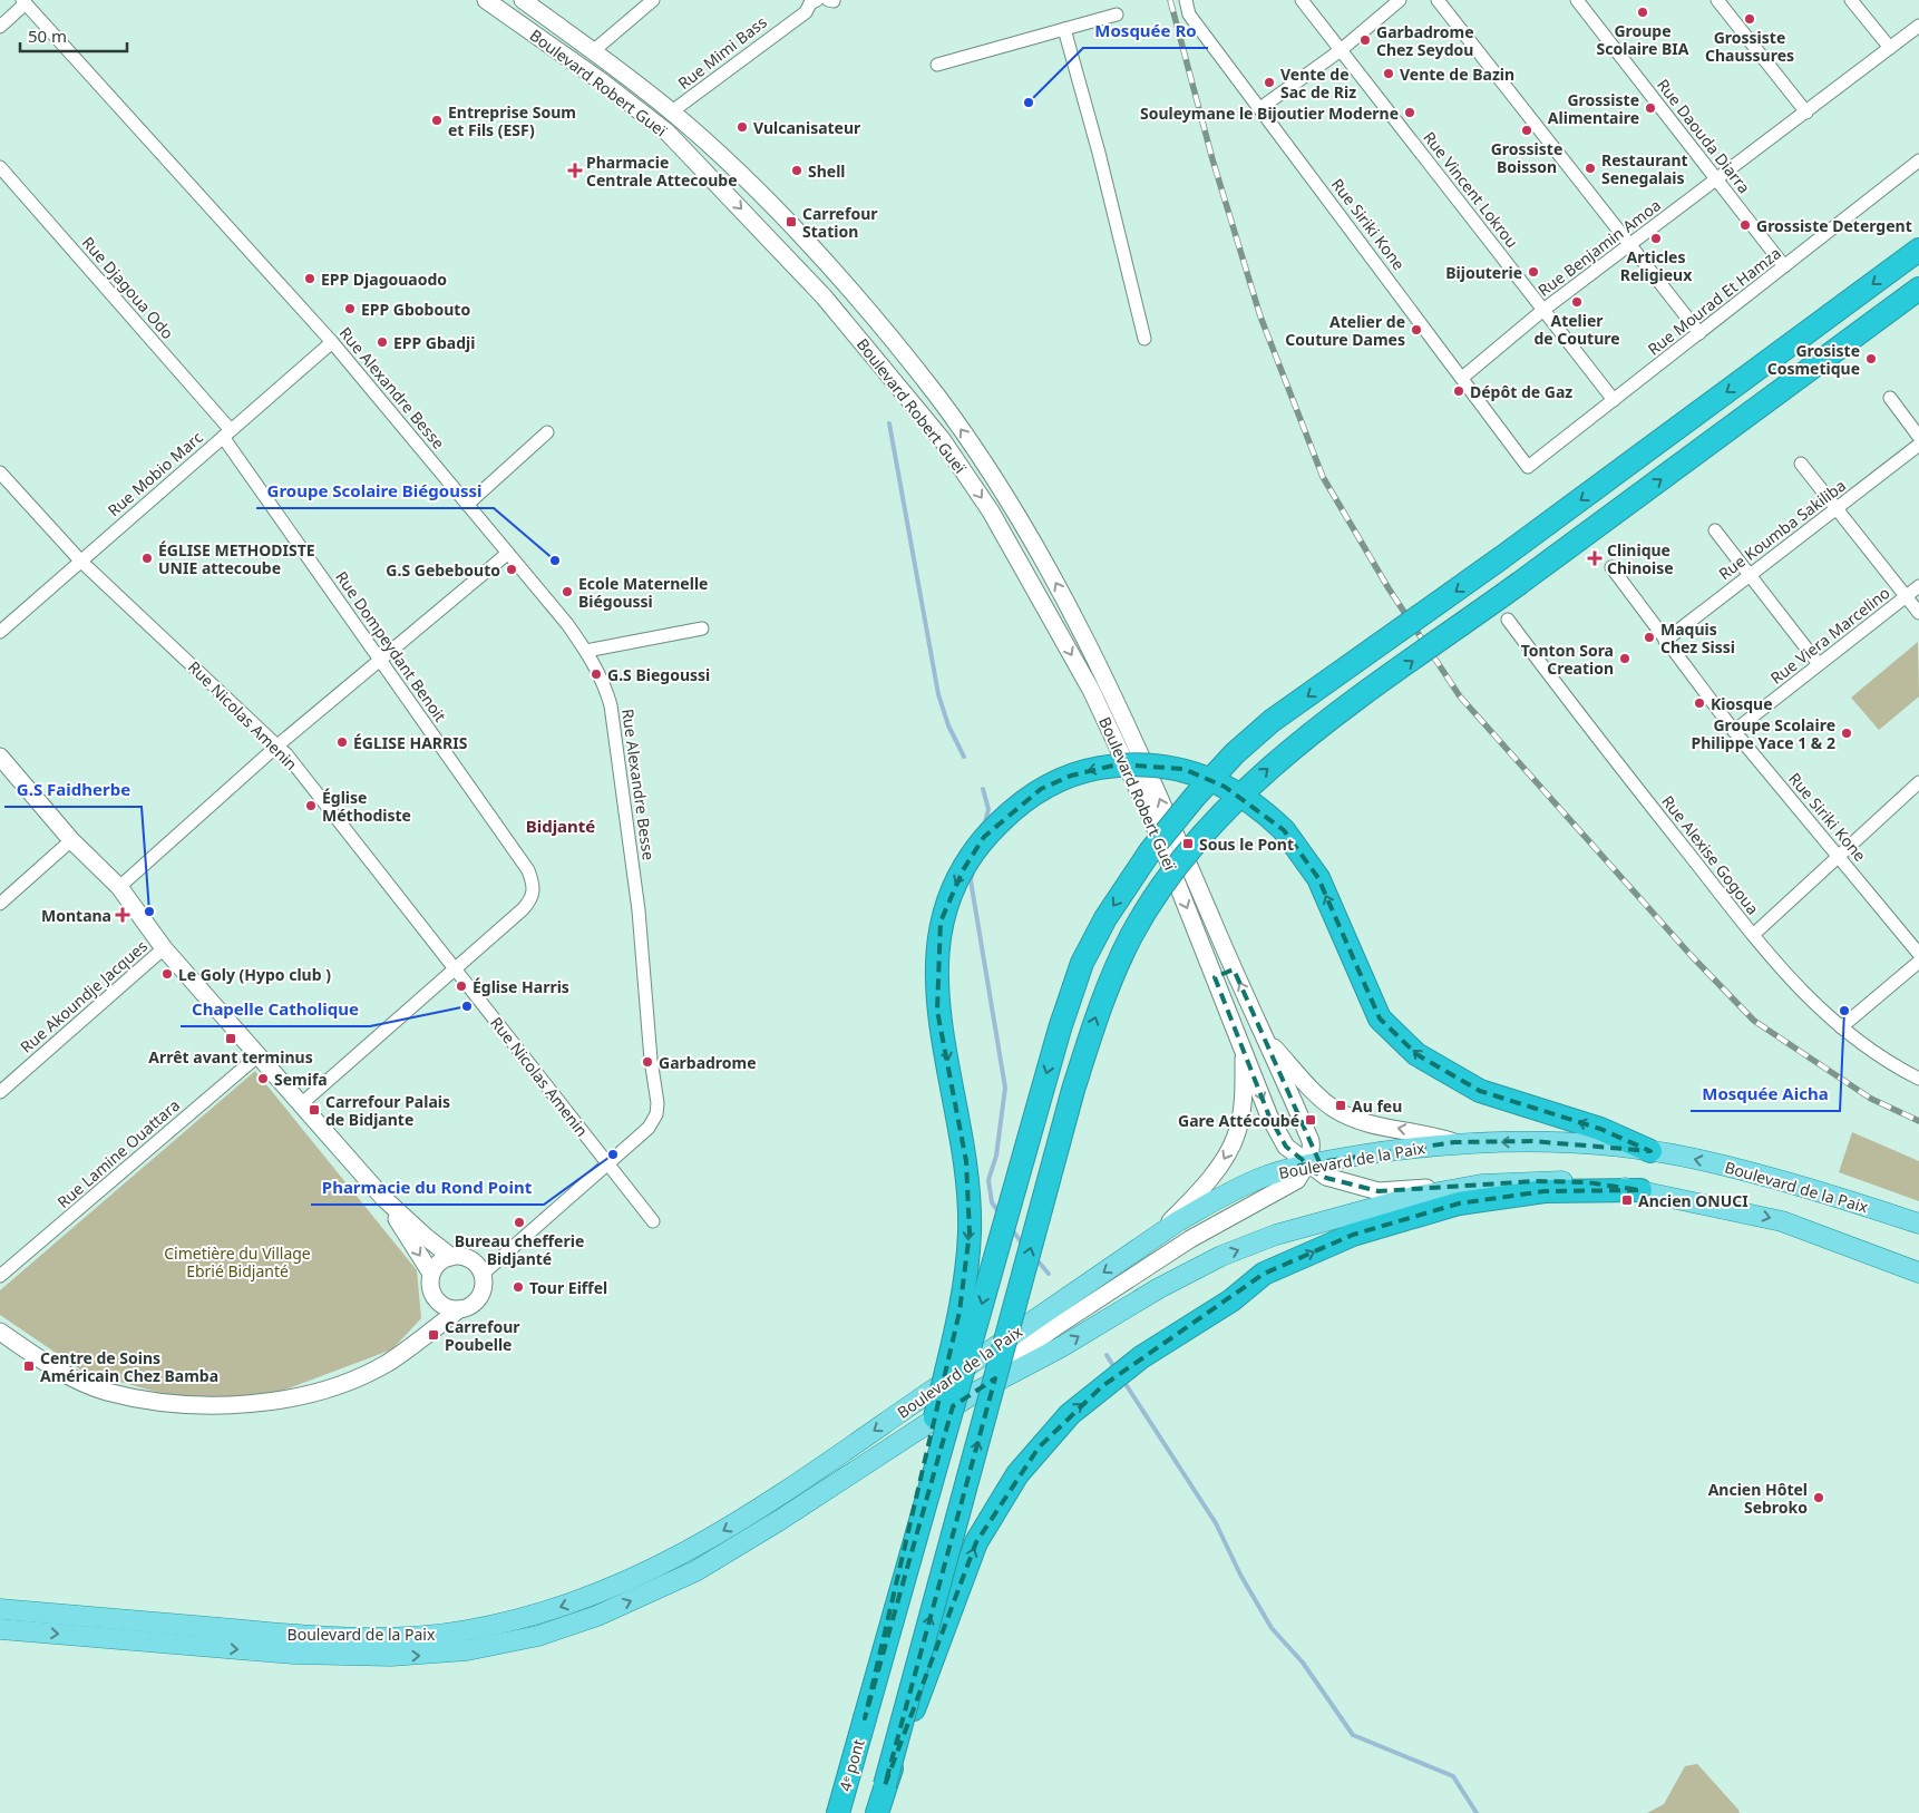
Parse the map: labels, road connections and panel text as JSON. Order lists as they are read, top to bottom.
{
  "streets": {
    "highway": ["4ᵉ pont"],
    "main road": ["Boulevard Robert Gueï", "Boulevard de la Paix"],
    "street": [
      "Rue Mimi Bass",
      "Rue Daouda Diarra",
      "Rue Vincent Lokrou",
      "Rue Siriki Kone",
      "Rue Benjamin Amoa",
      "Rue Djagoua Odo",
      "Rue Mourad Et Hamza",
      "Rue Alexandre Besse",
      "Rue Mobio Marc",
      "Rue Koumba Sakiliba",
      "Rue Viera Marcelino",
      "Rue Dompeydant Benoit",
      "Rue Nicolas Amenin",
      "Rue Alexise Gogoua",
      "Rue Akoundje Jacques",
      "Rue Lamine Ouattara"
    ]
  },
  "crossings": [
    ["Rue Mimi Bass", "Boulevard Robert Gueï"],
    ["Boulevard Robert Gueï", "Boulevard de la Paix"],
    ["Rue Daouda Diarra", "Rue Benjamin Amoa"],
    ["Rue Daouda Diarra", "Rue Mourad Et Hamza"],
    ["Rue Vincent Lokrou", "Rue Benjamin Amoa"],
    ["Rue Vincent Lokrou", "Rue Mourad Et Hamza"],
    ["Rue Siriki Kone", "Rue Benjamin Amoa"],
    ["Rue Siriki Kone", "Rue Mourad Et Hamza"],
    ["Rue Siriki Kone", "Rue Koumba Sakiliba"],
    ["Rue Siriki Kone", "Rue Viera Marcelino"],
    ["Rue Djagoua Odo", "Rue Mobio Marc"],
    ["Rue Djagoua Odo", "Rue Dompeydant Benoit"],
    ["Rue Alexandre Besse", "Rue Mobio Marc"],
    ["Rue Alexandre Besse", "Rue Nicolas Amenin"],
    ["Rue Mobio Marc", "Rue Dompeydant Benoit"],
    ["Rue Mobio Marc", "Rue Nicolas Amenin"],
    ["Rue Dompeydant Benoit", "Rue Nicolas Amenin"]
  ],
  "districts": ["Bidjanté"],
  "parks": ["Cimetière du Village Ebrié Bidjanté"],
  "places": {
    "other": [
      "Groupe Scolaire BIA",
      "Grossiste Chaussures",
      "Garbadrome Chez Seydou",
      "Vente de Bazin",
      "Vente de Sac de Riz",
      "Mosquée Ro",
      "Grossiste Alimentaire",
      "Souleymane le Bijoutier Moderne",
      "Entreprise Soum et Fils (ESF)",
      "Vulcanisateur",
      "Grossiste Boisson",
      "Restaurant Senegalais",
      "Shell",
      "Grossiste Detergent",
      "Articles Religieux",
      "Bijouterie",
      "EPP Djagouaodo",
      "Atelier de Couture",
      "EPP Gbobouto",
      "Atelier de Couture Dames",
      "EPP Gbadji",
      "Grosiste Cosmetique",
      "Dépôt de Gaz",
      "ÉGLISE METHODISTE UNIE attecoube",
      "Groupe Scolaire Biégoussi",
      "G.S Gebebouto",
      "Ecole Maternelle Biégoussi",
      "Maquis Chez Sissi",
      "Tonton Sora Creation",
      "G.S Biegoussi",
      "Kiosque",
      "Groupe Scolaire Philippe Yace 1 & 2",
      "ÉGLISE HARRIS",
      "Église Méthodiste",
      "G.S Faidherbe",
      "Le Goly (Hypo club )",
      "Église Harris",
      "Chapelle Catholique",
      "Mosquée Aicha",
      "Garbadrome",
      "Semifa",
      "Pharmacie du Rond Point",
      "Bureau chefferie Bidjanté",
      "Tour Eiffel",
      "Ancien Hôtel Sebroko"
    ],
    "health": ["Pharmacie Centrale Attecoube", "Clinique Chinoise", "Montana"],
    "transit": [
      "Carrefour Station",
      "Sous le Pont",
      "Arrêt avant terminus",
      "Au feu",
      "Carrefour Palais de Bidjante",
      "Gare Attécoubé",
      "Ancien ONUCI",
      "Carrefour Poubelle",
      "Centre de Soins Américain Chez Bamba"
    ]
  },
  "scale_bar": "50 m"
}
